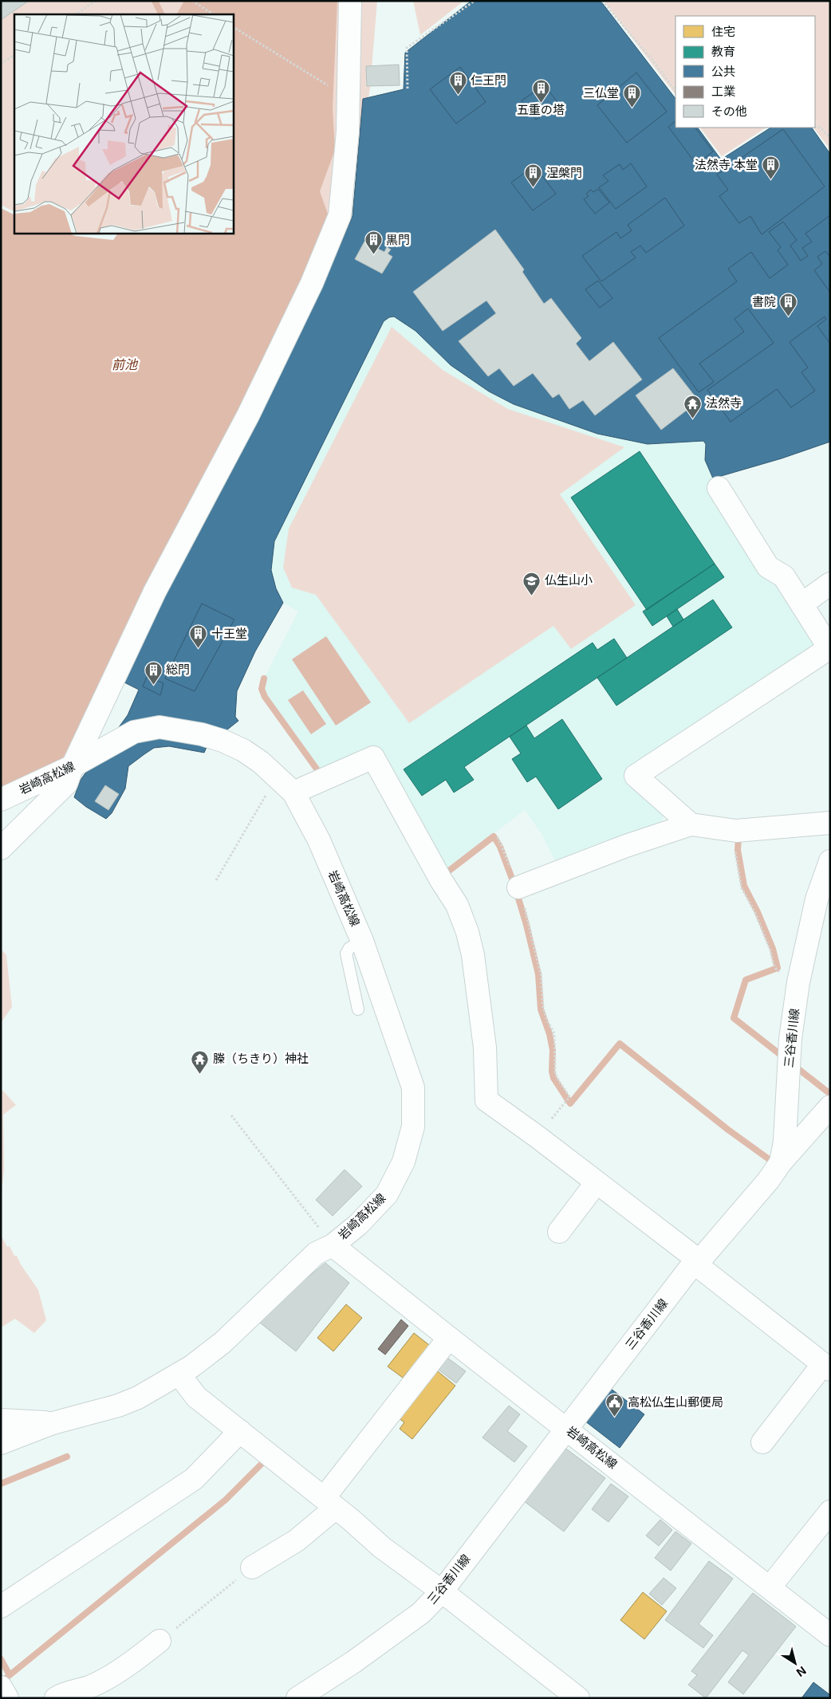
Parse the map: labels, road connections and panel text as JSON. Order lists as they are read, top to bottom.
{
  "streets": {
    "street": ["岩崎高松線", "三谷香川線"]
  },
  "crossings": [
    ["岩崎高松線", "三谷香川線"]
  ],
  "water": ["前池"],
  "places": {
    "building": [
      "仁王門",
      "五重の塔",
      "三仏堂",
      "法然寺 本堂",
      "涅槃門",
      "黒門",
      "書院",
      "十王堂",
      "総門"
    ],
    "temple": ["法然寺", "榺（ちきり）神社"],
    "school or university": ["仏生山小"],
    "public building": ["高松仏生山郵便局"]
  },
  "legend": [
    "住宅",
    "教育",
    "公共",
    "工業",
    "その他"
  ],
  "north": "bottom right"
}
